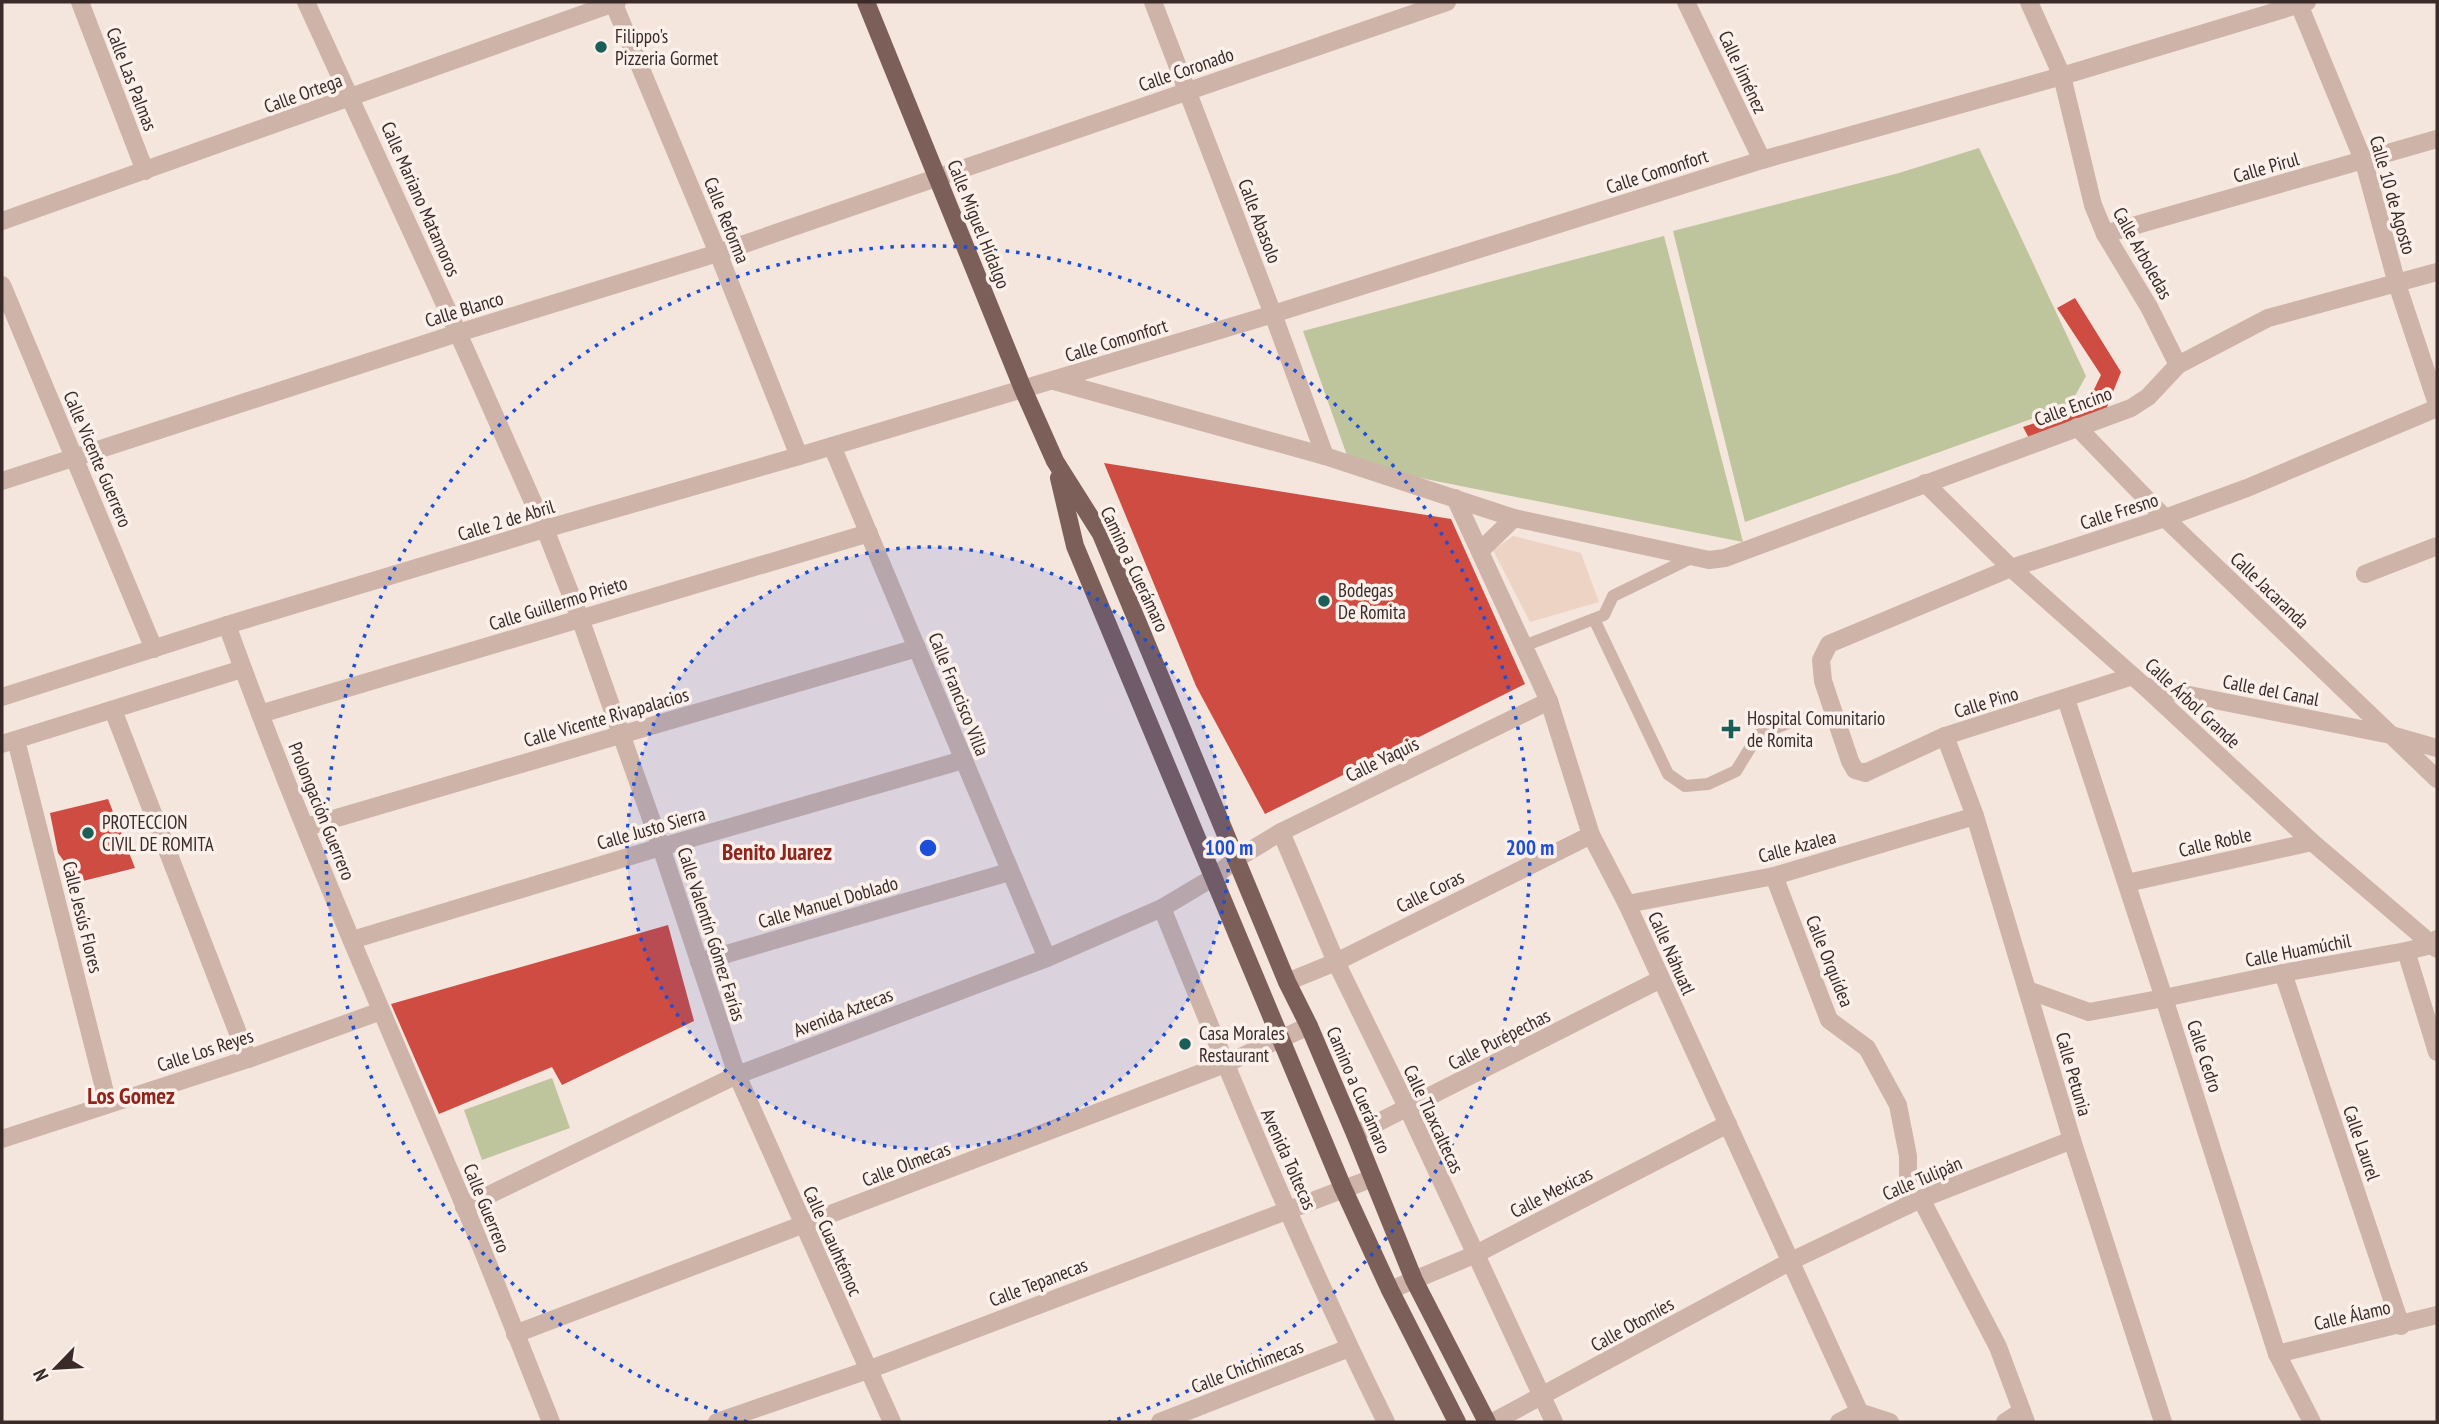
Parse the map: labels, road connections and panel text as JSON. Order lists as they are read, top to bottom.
{
  "streets": {
    "main road": ["Calle Miguel Hidalgo", "Camino a Cuerámaro"],
    "street": [
      "Calle Coronado",
      "Calle Jiménez",
      "Calle Las Palmas",
      "Calle Ortega",
      "Calle Pirul",
      "Calle Comonfort",
      "Calle 10 de Agosto",
      "Calle Mariano Matamoros",
      "Calle Reforma",
      "Calle Abasolo",
      "Calle Arboledas",
      "Calle Blanco",
      "Calle Encino",
      "Calle Vicente Guerrero",
      "Calle Fresno",
      "Calle 2 de Abril",
      "Calle Jacaranda",
      "Calle Guillermo Prieto",
      "Calle del Canal",
      "Calle Francisco Villa",
      "Calle Pino",
      "Calle Árbol Grande",
      "Calle Vicente Rivapalacios",
      "Calle Yaquis",
      "Prolongación Guerrero",
      "Calle Justo Sierra",
      "Calle Roble",
      "Calle Azalea",
      "Calle Coras",
      "Calle Manuel Doblado",
      "Calle Jesús Flores",
      "Calle Valentín Gómez Farías",
      "Calle Huamúchil",
      "Calle Náhuatl",
      "Calle Orquídea",
      "Avenida Aztecas",
      "Calle Purépechas",
      "Calle Los Reyes",
      "Calle Cedro",
      "Calle Petunia",
      "Calle Tlaxcaltecas",
      "Calle Laurel",
      "Avenida Toltecas",
      "Calle Olmecas",
      "Calle Tulipán",
      "Calle Mexicas",
      "Calle Guerrero",
      "Calle Cuauhtémoc",
      "Calle Tepanecas",
      "Calle Álamo",
      "Calle Otomíes",
      "Calle Chichimecas"
    ]
  },
  "crossings": [
    ["Calle Coronado", "Calle Abasolo"],
    ["Calle Coronado", "Calle Miguel Hidalgo"],
    ["Calle Coronado", "Calle Blanco"],
    ["Calle Jiménez", "Calle Comonfort"],
    ["Calle Las Palmas", "Calle Ortega"],
    ["Calle Ortega", "Calle Mariano Matamoros"],
    ["Calle Ortega", "Calle Reforma"],
    ["Calle Pirul", "Calle 10 de Agosto"],
    ["Calle Pirul", "Calle Arboledas"],
    ["Calle Comonfort", "Calle 10 de Agosto"],
    ["Calle Comonfort", "Calle Abasolo"],
    ["Calle Comonfort", "Calle Miguel Hidalgo"],
    ["Calle Comonfort", "Calle Arboledas"],
    ["Calle Comonfort", "Calle 2 de Abril"],
    ["Calle 10 de Agosto", "Calle Encino"],
    ["Calle 10 de Agosto", "Calle Fresno"],
    ["Calle Mariano Matamoros", "Calle Blanco"],
    ["Calle Mariano Matamoros", "Calle 2 de Abril"],
    ["Calle Mariano Matamoros", "Calle Valentín Gómez Farías"],
    ["Calle Reforma", "Calle Blanco"],
    ["Calle Reforma", "Calle 2 de Abril"],
    ["Calle Miguel Hidalgo", "Calle Blanco"],
    ["Calle Miguel Hidalgo", "Calle 2 de Abril"],
    ["Calle Miguel Hidalgo", "Camino a Cuerámaro"],
    ["Calle Arboledas", "Calle Encino"],
    ["Calle Blanco", "Calle Vicente Guerrero"],
    ["Calle Encino", "Calle Jacaranda"],
    ["Calle Encino", "Calle Árbol Grande"],
    ["Calle Encino", "Calle Náhuatl"],
    ["Calle Vicente Guerrero", "Calle 2 de Abril"],
    ["Calle Fresno", "Calle Jacaranda"],
    ["Calle Fresno", "Calle Pino"],
    ["Calle Fresno", "Calle Árbol Grande"],
    ["Calle 2 de Abril", "Calle Francisco Villa"],
    ["Calle 2 de Abril", "Prolongación Guerrero"],
    ["Calle 2 de Abril", "Calle Valentín Gómez Farías"],
    ["Camino a Cuerámaro", "Calle Yaquis"],
    ["Camino a Cuerámaro", "Calle Coras"],
    ["Camino a Cuerámaro", "Avenida Aztecas"],
    ["Camino a Cuerámaro", "Calle Purépechas"],
    ["Camino a Cuerámaro", "Calle Olmecas"],
    ["Camino a Cuerámaro", "Calle Mexicas"],
    ["Camino a Cuerámaro", "Calle Tepanecas"],
    ["Calle Jacaranda", "Calle del Canal"],
    ["Calle Guillermo Prieto", "Calle Francisco Villa"],
    ["Calle Guillermo Prieto", "Prolongación Guerrero"],
    ["Calle Guillermo Prieto", "Calle Valentín Gómez Farías"],
    ["Calle del Canal", "Calle Pino"],
    ["Calle del Canal", "Calle Árbol Grande"],
    ["Calle Francisco Villa", "Calle Vicente Rivapalacios"],
    ["Calle Francisco Villa", "Calle Justo Sierra"],
    ["Calle Francisco Villa", "Calle Manuel Doblado"],
    ["Calle Francisco Villa", "Avenida Aztecas"],
    ["Calle Pino", "Calle Árbol Grande"],
    ["Calle Pino", "Calle Cedro"],
    ["Calle Pino", "Calle Petunia"],
    ["Calle Árbol Grande", "Calle Roble"],
    ["Calle Árbol Grande", "Calle Huamúchil"],
    ["Calle Vicente Rivapalacios", "Prolongación Guerrero"],
    ["Calle Vicente Rivapalacios", "Calle Valentín Gómez Farías"],
    ["Calle Yaquis", "Calle Náhuatl"],
    ["Calle Yaquis", "Avenida Aztecas"],
    ["Calle Yaquis", "Calle Tlaxcaltecas"],
    ["Prolongación Guerrero", "Calle Justo Sierra"],
    ["Prolongación Guerrero", "Calle Los Reyes"],
    ["Prolongación Guerrero", "Calle Guerrero"],
    ["Calle Justo Sierra", "Calle Valentín Gómez Farías"],
    ["Calle Roble", "Calle Cedro"],
    ["Calle Azalea", "Calle Náhuatl"],
    ["Calle Azalea", "Calle Orquídea"],
    ["Calle Azalea", "Calle Petunia"],
    ["Calle Coras", "Calle Náhuatl"],
    ["Calle Coras", "Calle Tlaxcaltecas"],
    ["Calle Manuel Doblado", "Calle Valentín Gómez Farías"],
    ["Calle Jesús Flores", "Calle Los Reyes"],
    ["Calle Valentín Gómez Farías", "Avenida Aztecas"],
    ["Calle Valentín Gómez Farías", "Calle Cuauhtémoc"],
    ["Calle Huamúchil", "Calle Cedro"],
    ["Calle Huamúchil", "Calle Petunia"],
    ["Calle Huamúchil", "Calle Laurel"],
    ["Calle Náhuatl", "Calle Purépechas"],
    ["Calle Náhuatl", "Calle Tulipán"],
    ["Calle Náhuatl", "Calle Mexicas"],
    ["Calle Náhuatl", "Calle Otomíes"],
    ["Calle Orquídea", "Calle Tulipán"],
    ["Avenida Aztecas", "Avenida Toltecas"],
    ["Avenida Aztecas", "Calle Guerrero"],
    ["Avenida Aztecas", "Calle Cuauhtémoc"],
    ["Calle Purépechas", "Calle Tlaxcaltecas"],
    ["Calle Los Reyes", "Calle Guerrero"],
    ["Calle Cedro", "Calle Álamo"],
    ["Calle Petunia", "Calle Tulipán"],
    ["Calle Tlaxcaltecas", "Calle Mexicas"],
    ["Calle Tlaxcaltecas", "Calle Otomíes"],
    ["Calle Laurel", "Calle Álamo"],
    ["Avenida Toltecas", "Calle Olmecas"],
    ["Avenida Toltecas", "Calle Tepanecas"],
    ["Avenida Toltecas", "Calle Chichimecas"],
    ["Calle Olmecas", "Calle Guerrero"],
    ["Calle Olmecas", "Calle Cuauhtémoc"],
    ["Calle Tulipán", "Calle Otomíes"],
    ["Calle Cuauhtémoc", "Calle Tepanecas"]
  ],
  "districts": ["Benito Juarez", "Los Gomez"],
  "places": {
    "other": [
      "Filippo's Pizzeria Gormet",
      "Bodegas De Romita",
      "PROTECCION CIVIL DE ROMITA",
      "Casa Morales Restaurant"
    ],
    "health": ["Hospital Comunitario de Romita"]
  },
  "north": "bottom left",
  "rings": ["100 m", "200 m"]
}
